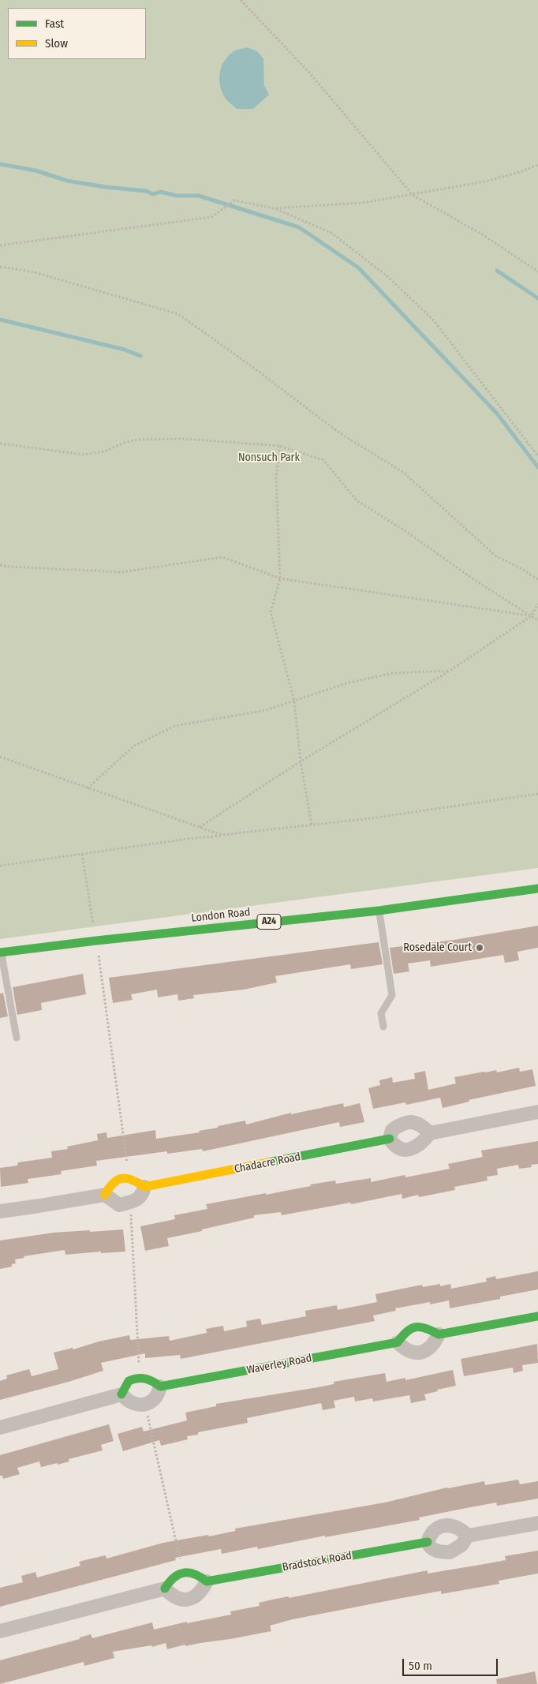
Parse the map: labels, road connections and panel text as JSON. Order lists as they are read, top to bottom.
{
  "streets": {
    "main road": [
      "London Road",
      "A24",
      "Chadacre Road",
      "Waverley Road",
      "Bradstock Road"
    ]
  },
  "parks": ["Nonsuch Park"],
  "places": ["Rosedale Court"],
  "legend": ["Fast", "Slow"],
  "scale_bar": "50 m"
}
